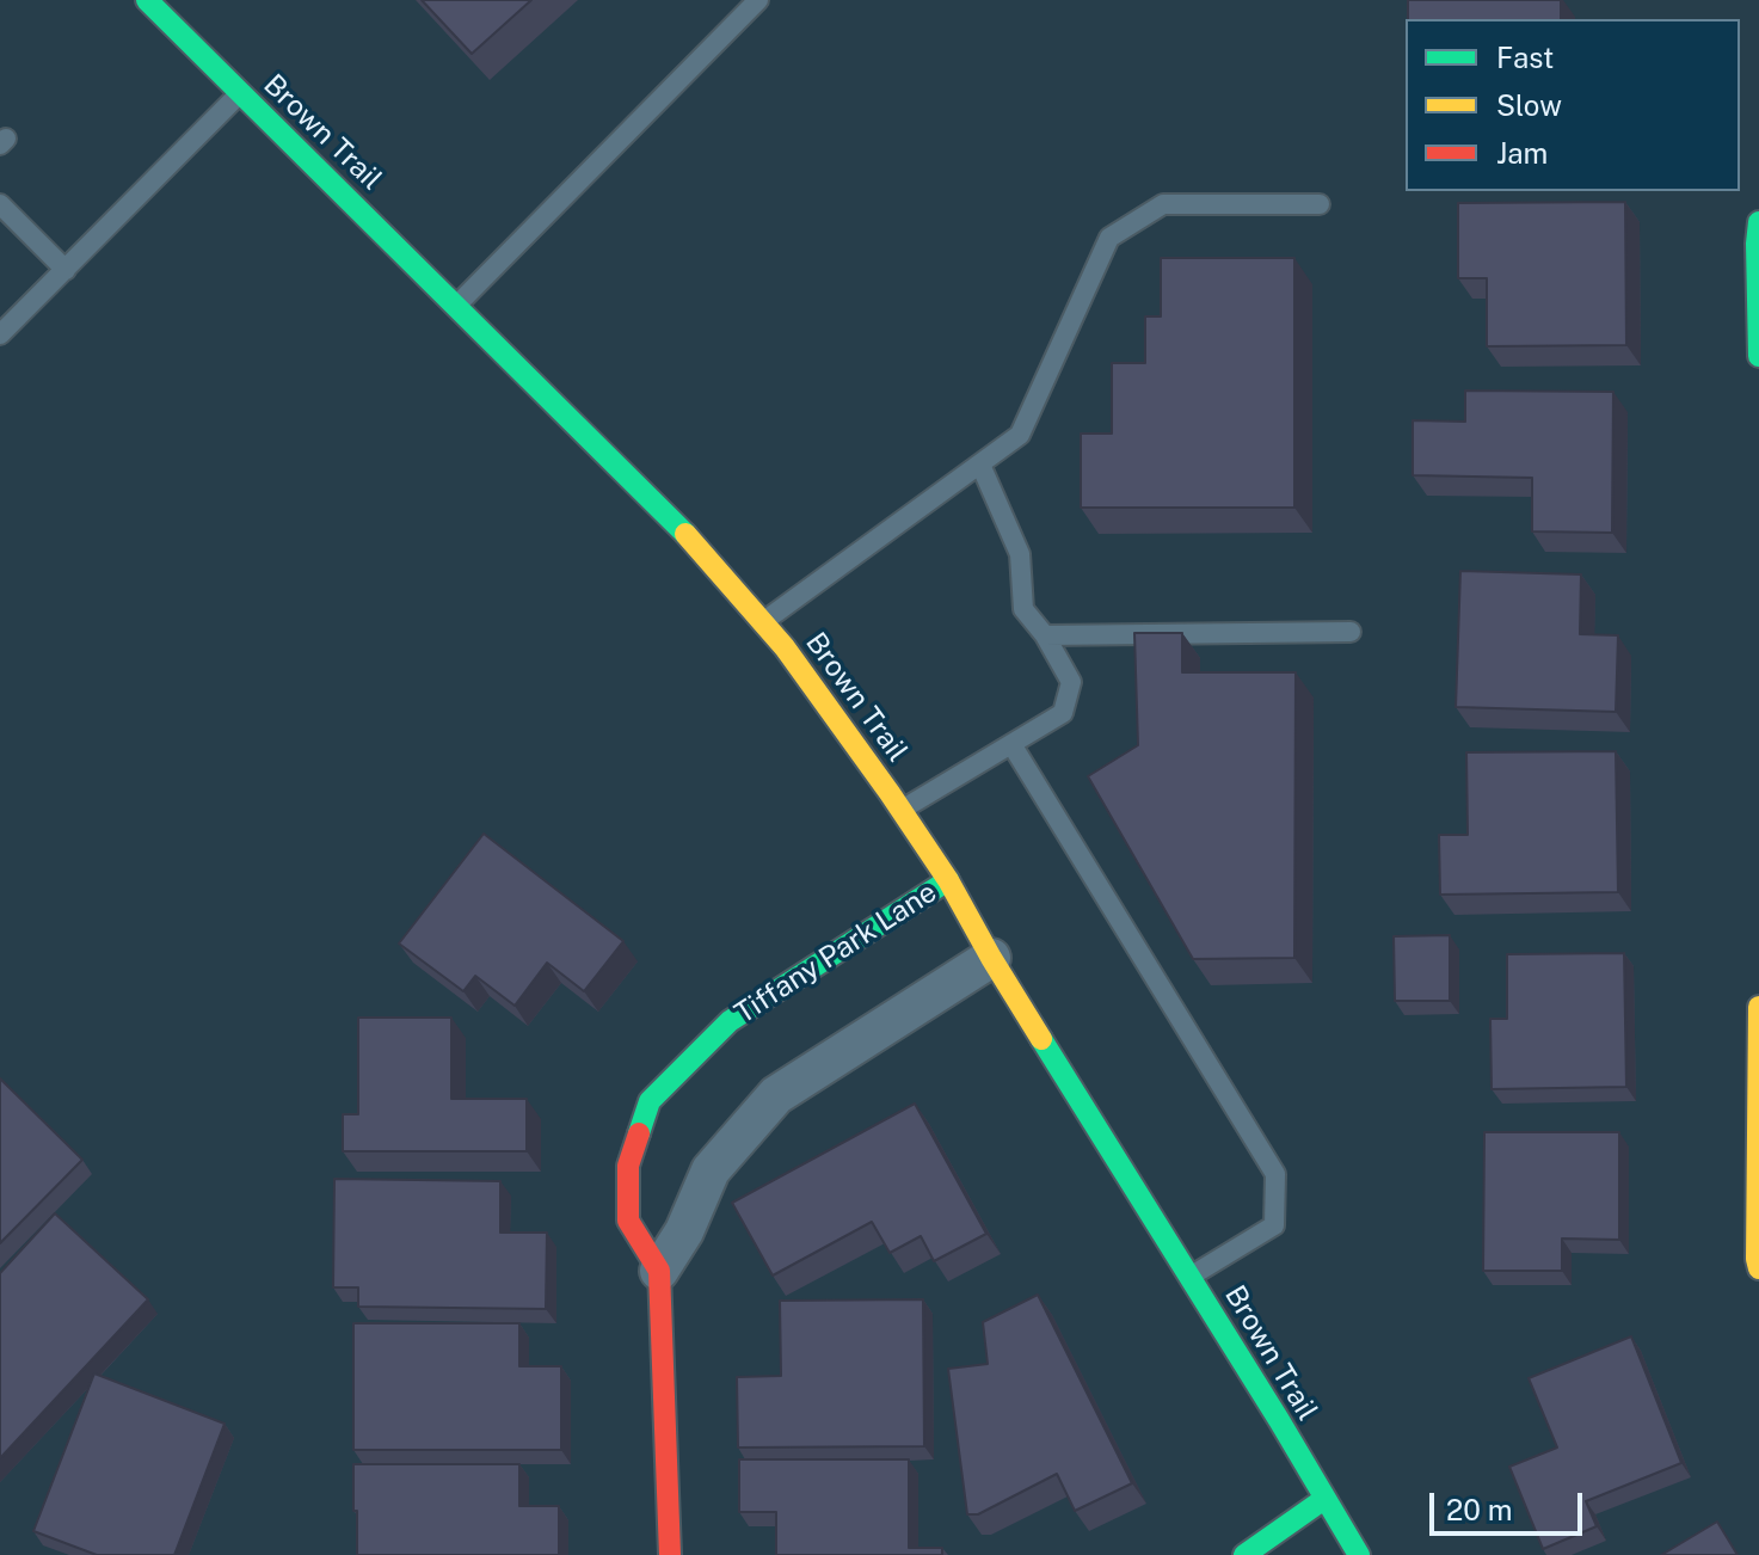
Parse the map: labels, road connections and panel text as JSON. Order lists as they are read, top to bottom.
{
  "streets": {
    "street": ["Brown Trail", "Tiffany Park Lane"]
  },
  "crossings": [
    ["Brown Trail", "Tiffany Park Lane"]
  ],
  "legend": ["Fast", "Slow", "Jam"],
  "scale_bar": "20 m"
}
